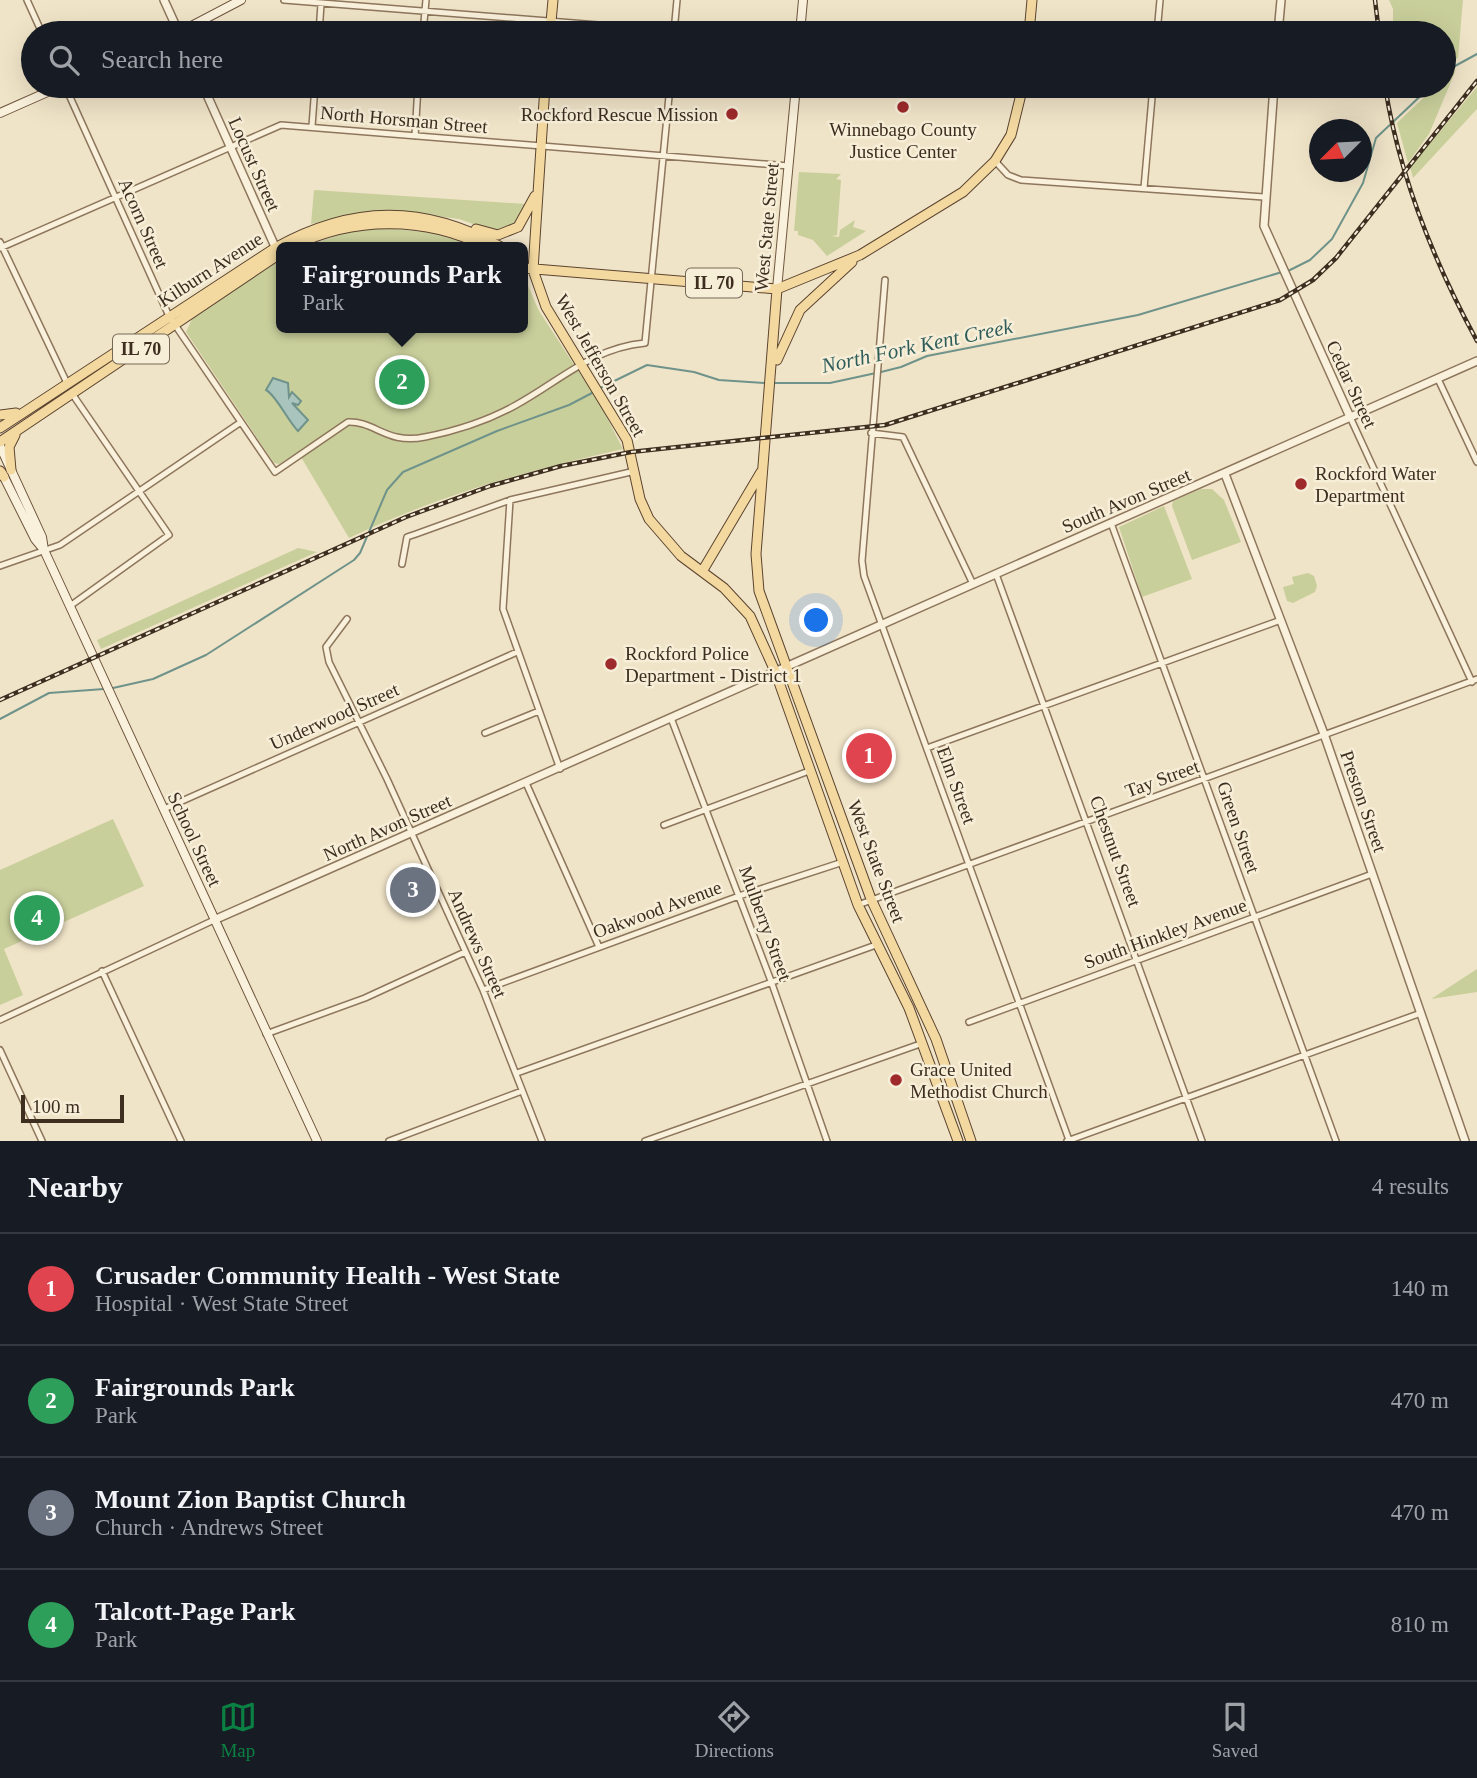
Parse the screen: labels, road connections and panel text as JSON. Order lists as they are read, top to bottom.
{
  "streets": {
    "main road": [
      "West State Street",
      "Kilburn Avenue",
      "IL 70",
      "West Jefferson Street",
      "School Street"
    ],
    "street": [
      "North Horsman Street",
      "Locust Street",
      "Acorn Street",
      "Cedar Street",
      "South Avon Street",
      "Underwood Street",
      "Tay Street",
      "Elm Street",
      "Preston Street",
      "North Avon Street",
      "Green Street",
      "Chestnut Street",
      "Oakwood Avenue",
      "Mulberry Street",
      "South Hinkley Avenue",
      "Andrews Street"
    ]
  },
  "crossings": [
    ["North Horsman Street", "Locust Street"],
    ["North Horsman Street", "Acorn Street"],
    ["North Horsman Street", "West State Street"],
    ["North Horsman Street", "West Jefferson Street"],
    ["Acorn Street", "Kilburn Avenue"],
    ["Acorn Street", "West Jefferson Street"],
    ["West State Street", "IL 70"],
    ["West State Street", "West Jefferson Street"],
    ["West State Street", "South Avon Street"],
    ["West State Street", "Tay Street"],
    ["West State Street", "North Avon Street"],
    ["West State Street", "Oakwood Avenue"],
    ["Kilburn Avenue", "School Street"],
    ["IL 70", "West Jefferson Street"],
    ["Cedar Street", "South Avon Street"],
    ["Cedar Street", "Tay Street"],
    ["South Avon Street", "Elm Street"],
    ["South Avon Street", "Preston Street"],
    ["South Avon Street", "North Avon Street"],
    ["South Avon Street", "Green Street"],
    ["South Avon Street", "Chestnut Street"],
    ["Underwood Street", "School Street"],
    ["Underwood Street", "Andrews Street"],
    ["Tay Street", "Elm Street"],
    ["Tay Street", "Preston Street"],
    ["Tay Street", "Green Street"],
    ["Tay Street", "Chestnut Street"],
    ["Elm Street", "South Hinkley Avenue"],
    ["Preston Street", "South Hinkley Avenue"],
    ["North Avon Street", "School Street"],
    ["North Avon Street", "Mulberry Street"],
    ["North Avon Street", "Andrews Street"],
    ["Green Street", "South Hinkley Avenue"],
    ["Chestnut Street", "South Hinkley Avenue"],
    ["Oakwood Avenue", "Mulberry Street"],
    ["Oakwood Avenue", "Andrews Street"]
  ],
  "water": ["North Fork Kent Creek"],
  "places": [
    "Winnebago County Justice Center",
    "Rockford Rescue Mission",
    "Rockford Water Department",
    "Rockford Police Department - District 1",
    "Grace United Methodist Church"
  ],
  "scale_bar": "100 m",
  "north": "bottom left",
  "page": {
    "search": "Search here",
    "popup": ["Fairgrounds Park", "Park"],
    "pins": [
      "2",
      "1",
      "3",
      "4"
    ],
    "scale": "100 m",
    "heading": ["Nearby", "4 results"],
    "list": [
      {
        "mark": "1",
        "name": "Crusader Community Health - West State",
        "note": "Hospital · West State Street",
        "value": "140 m"
      },
      {
        "mark": "2",
        "name": "Fairgrounds Park",
        "note": "Park",
        "value": "470 m"
      },
      {
        "mark": "3",
        "name": "Mount Zion Baptist Church",
        "note": "Church · Andrews Street",
        "value": "470 m"
      },
      {
        "mark": "4",
        "name": "Talcott-Page Park",
        "note": "Park",
        "value": "810 m"
      }
    ],
    "nav": ["Map", "Directions", "Saved"]
  }
}
